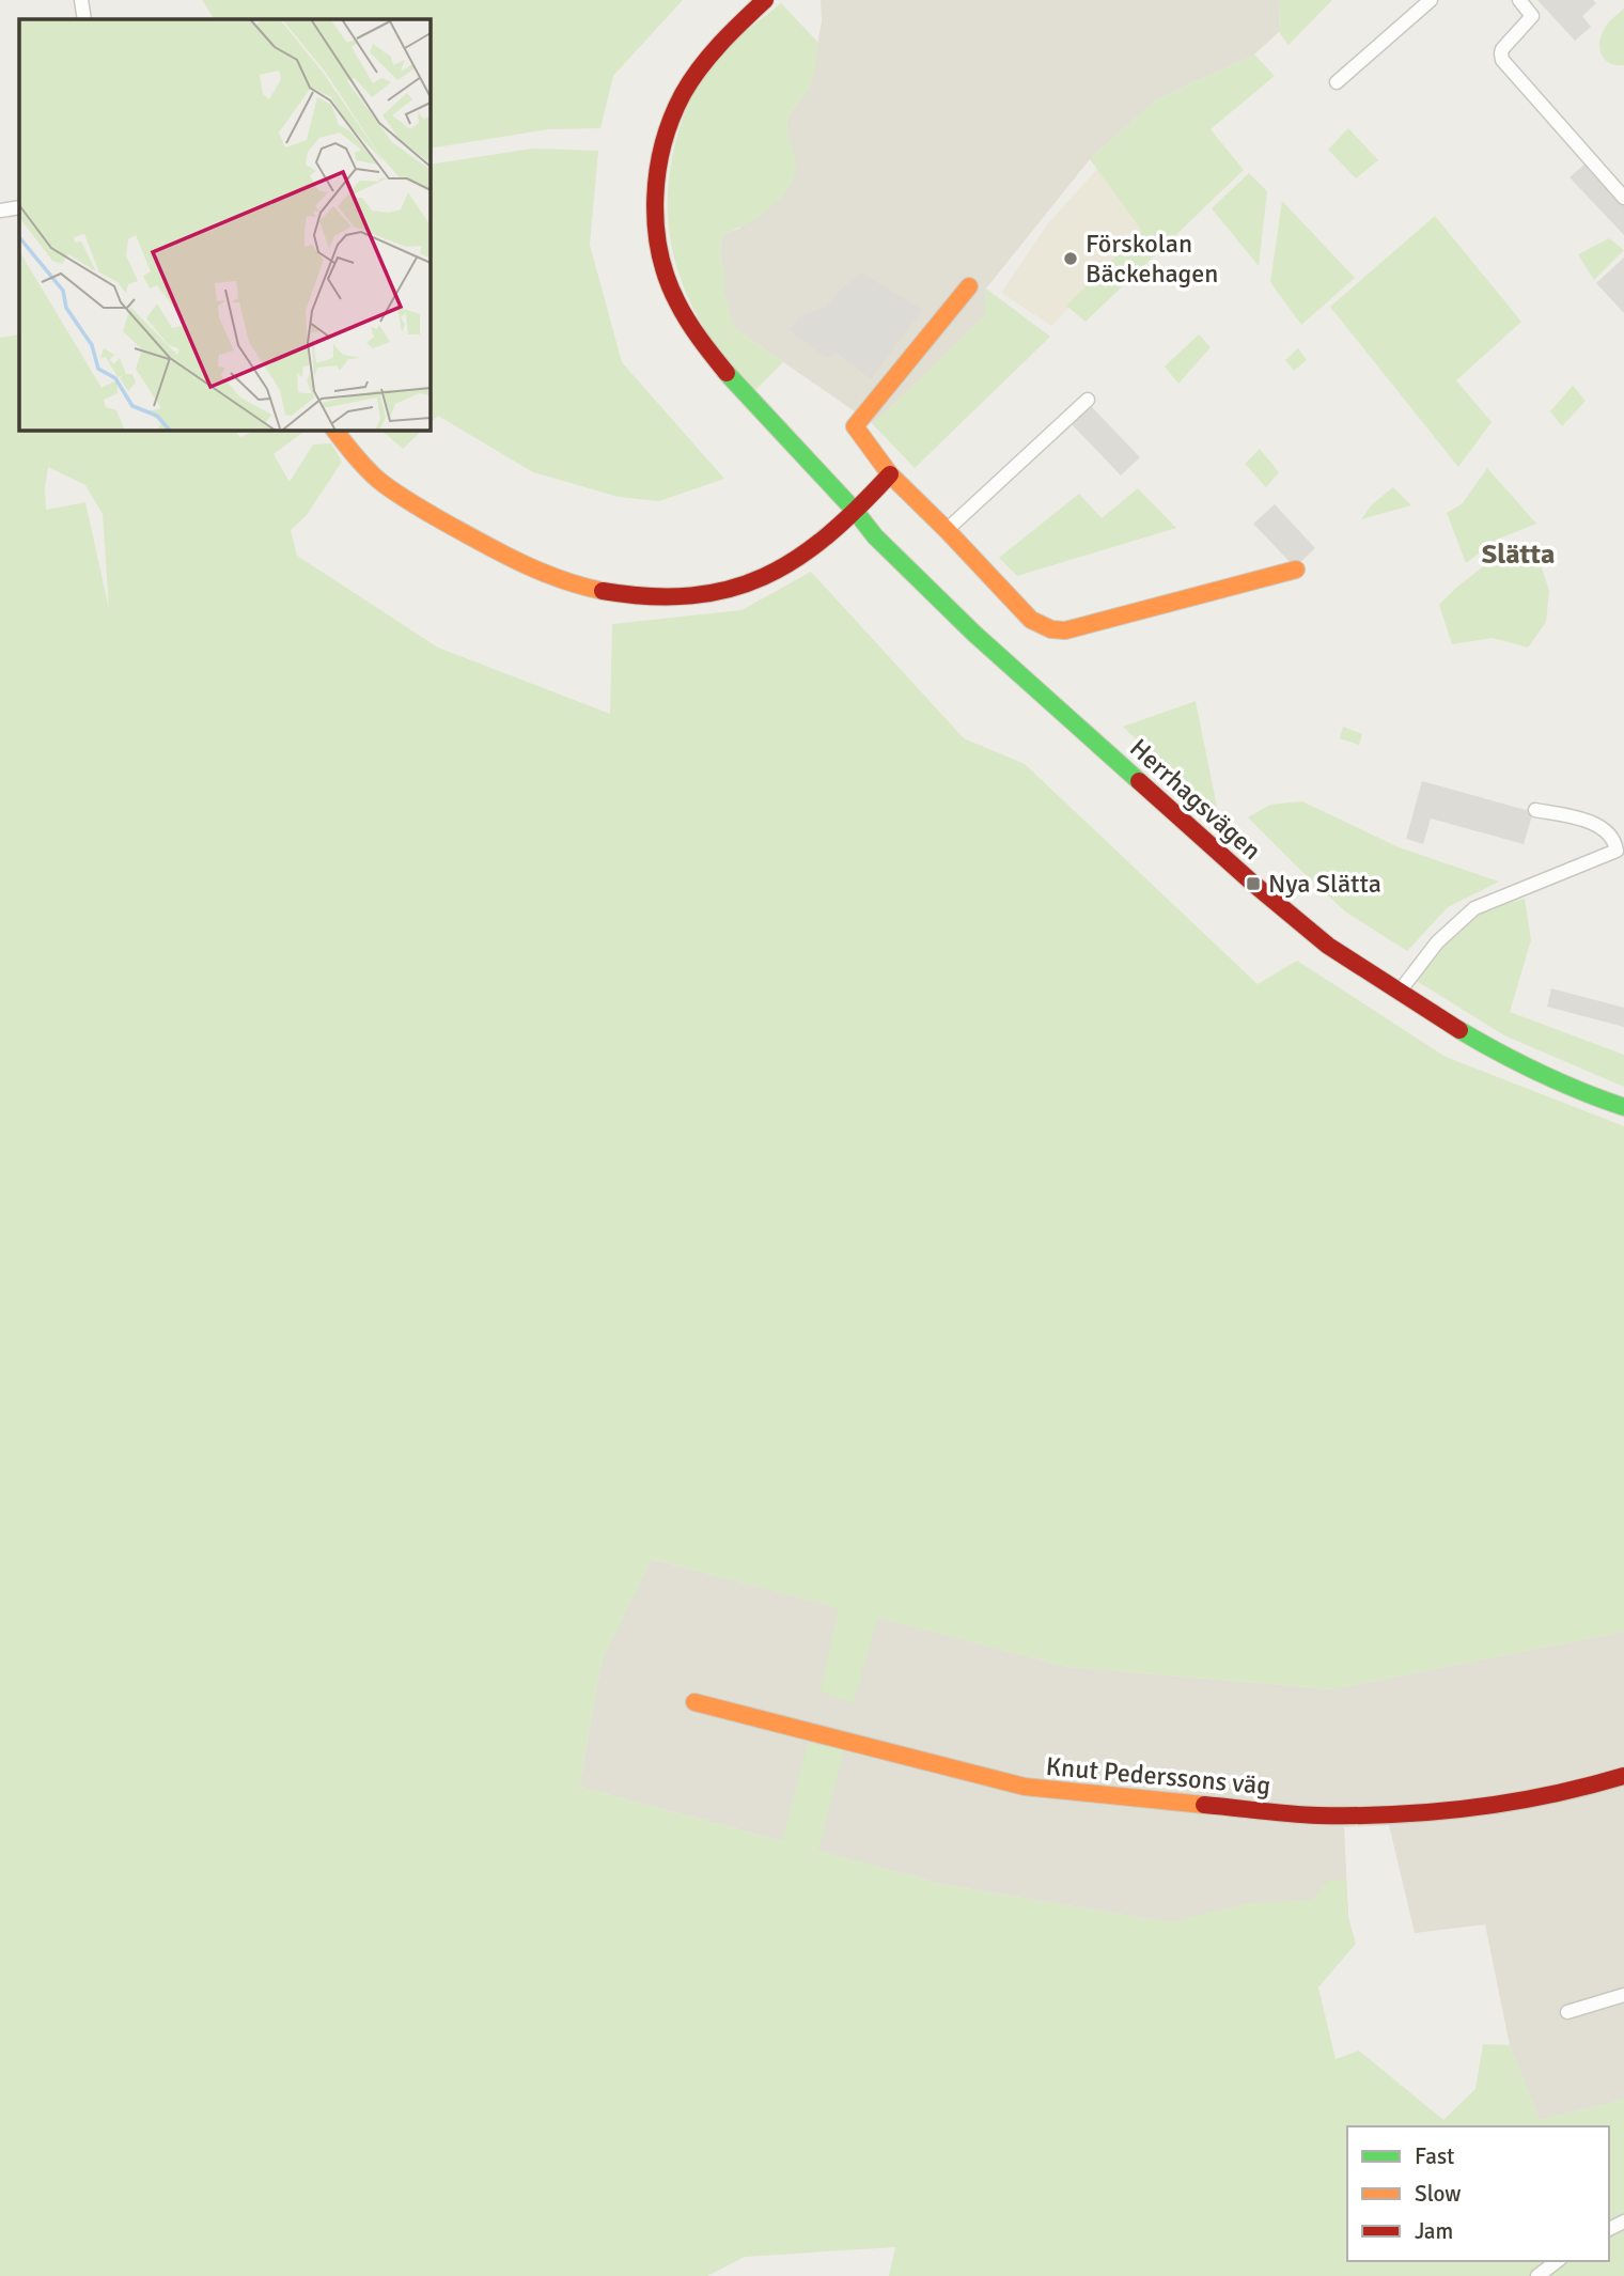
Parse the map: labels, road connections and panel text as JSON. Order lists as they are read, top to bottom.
{
  "streets": {
    "street": ["Herrhagsvägen", "Knut Pederssons väg"]
  },
  "districts": ["Slätta"],
  "places": {
    "other": ["Förskolan Bäckehagen"],
    "transit": ["Nya Slätta"]
  },
  "legend": ["Fast", "Slow", "Jam"]
}
